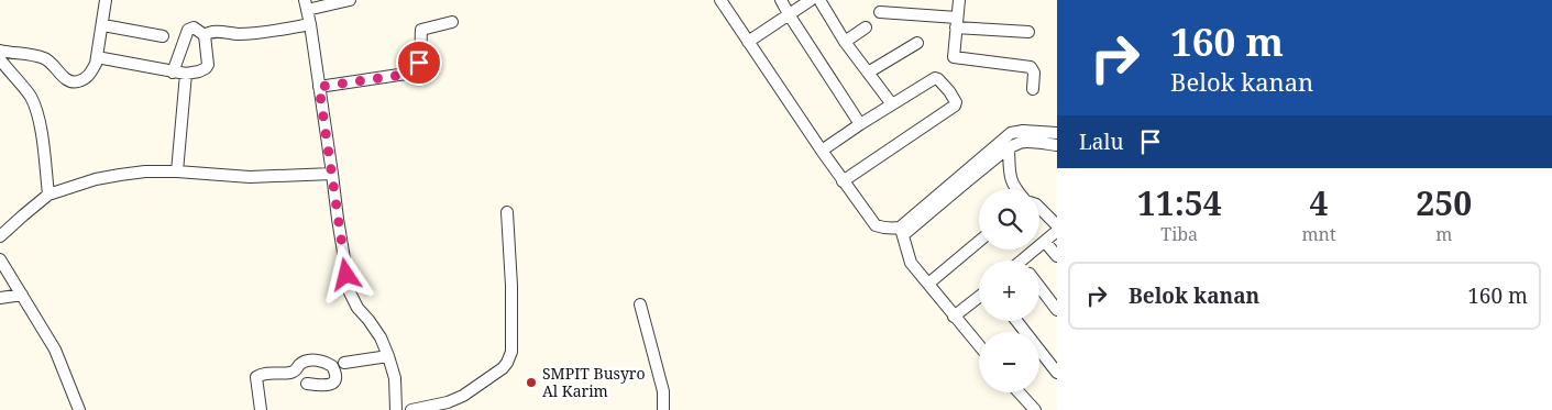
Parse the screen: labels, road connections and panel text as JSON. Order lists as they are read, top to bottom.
{
  "places": ["SMPIT Busyro Al Karim"],
  "page": {
    "turn": ["160 m", "Belok kanan"],
    "then": "Lalu",
    "eta": [
      "11:54",
      "Tiba",
      "4",
      "mnt",
      "250",
      "m"
    ],
    "map_buttons": ["+", "−"],
    "list": [
      {
        "name": "Belok kanan",
        "value": "160 m"
      }
    ]
  }
}
